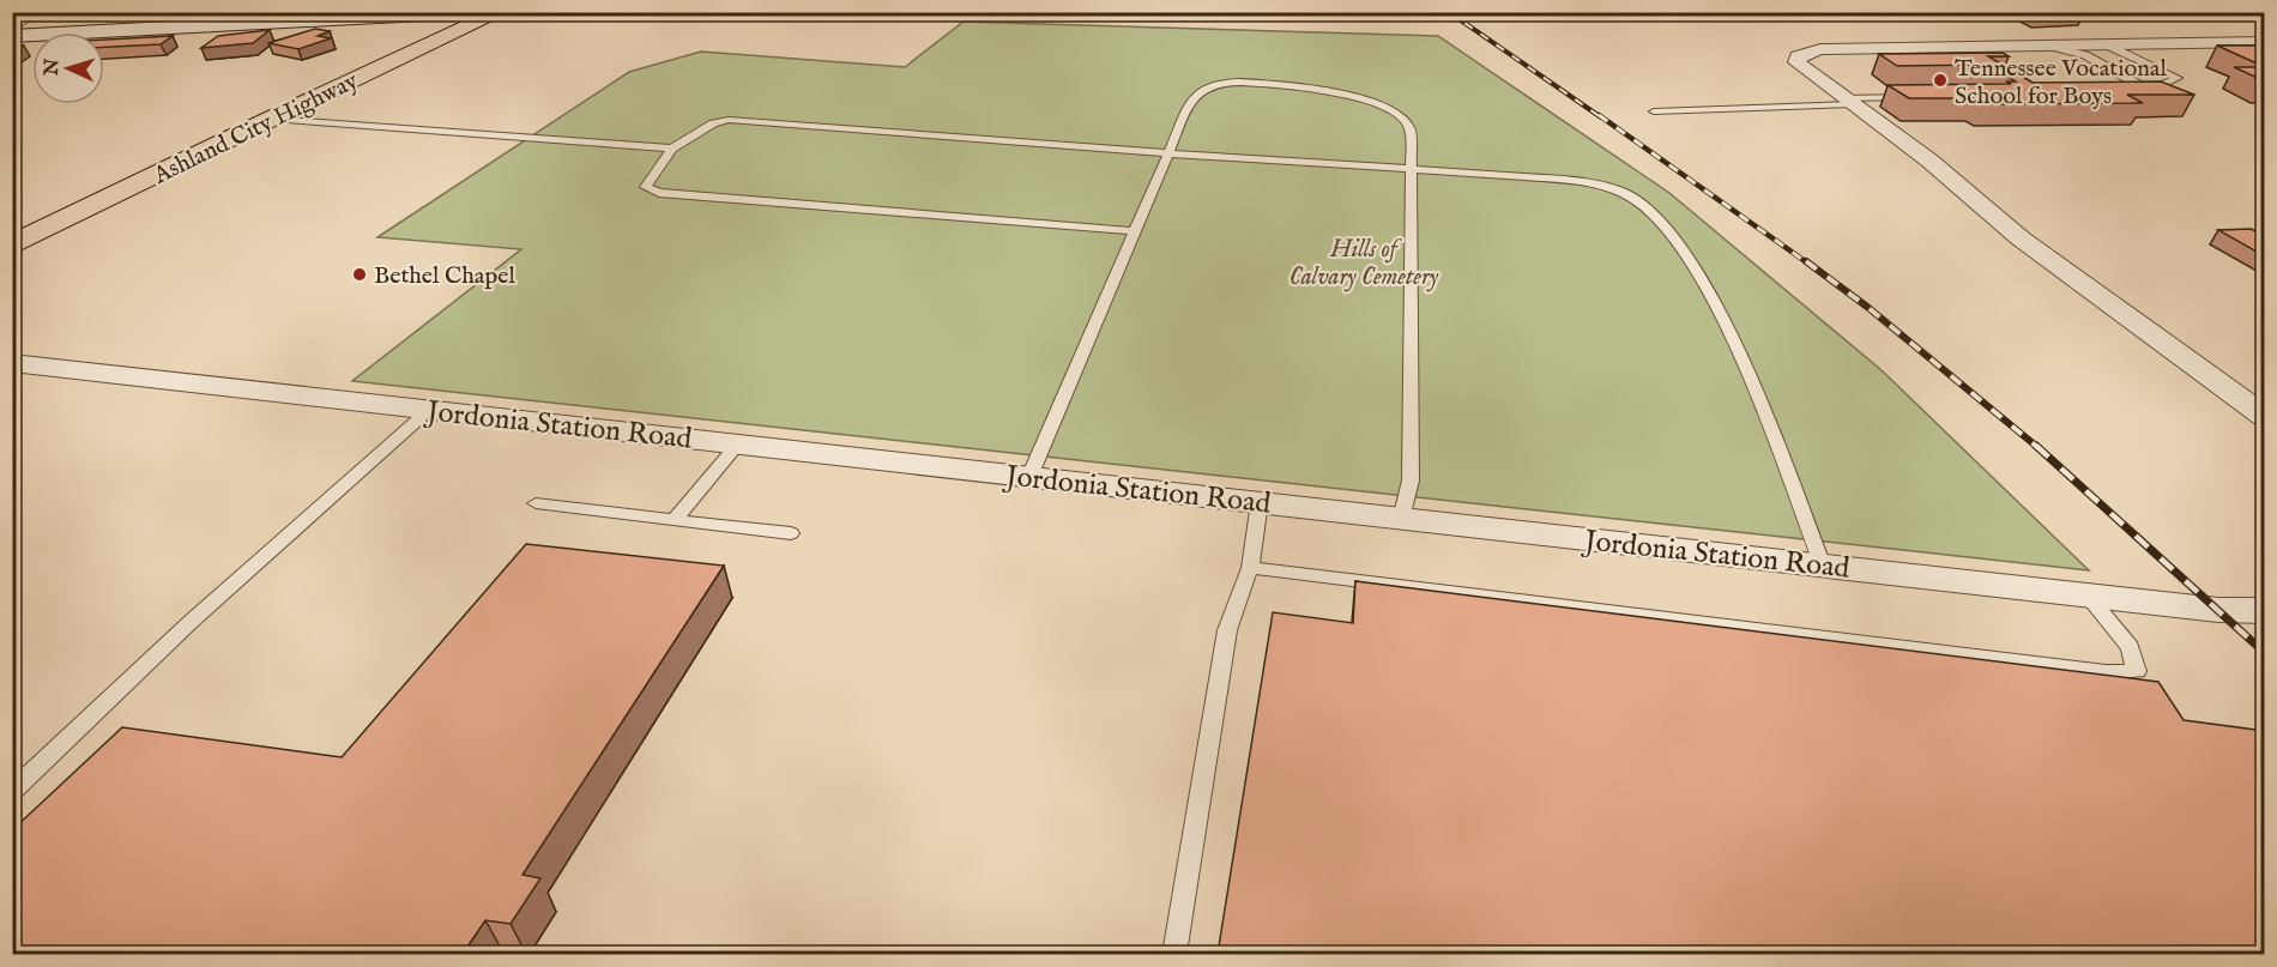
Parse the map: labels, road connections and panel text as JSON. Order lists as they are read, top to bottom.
{
  "streets": {
    "main road": ["Ashland City Highway"],
    "street": ["Jordonia Station Road"]
  },
  "parks": ["Hills of Calvary Cemetery"],
  "places": ["Tennessee Vocational School for Boys", "Bethel Chapel"],
  "north": "left"
}
